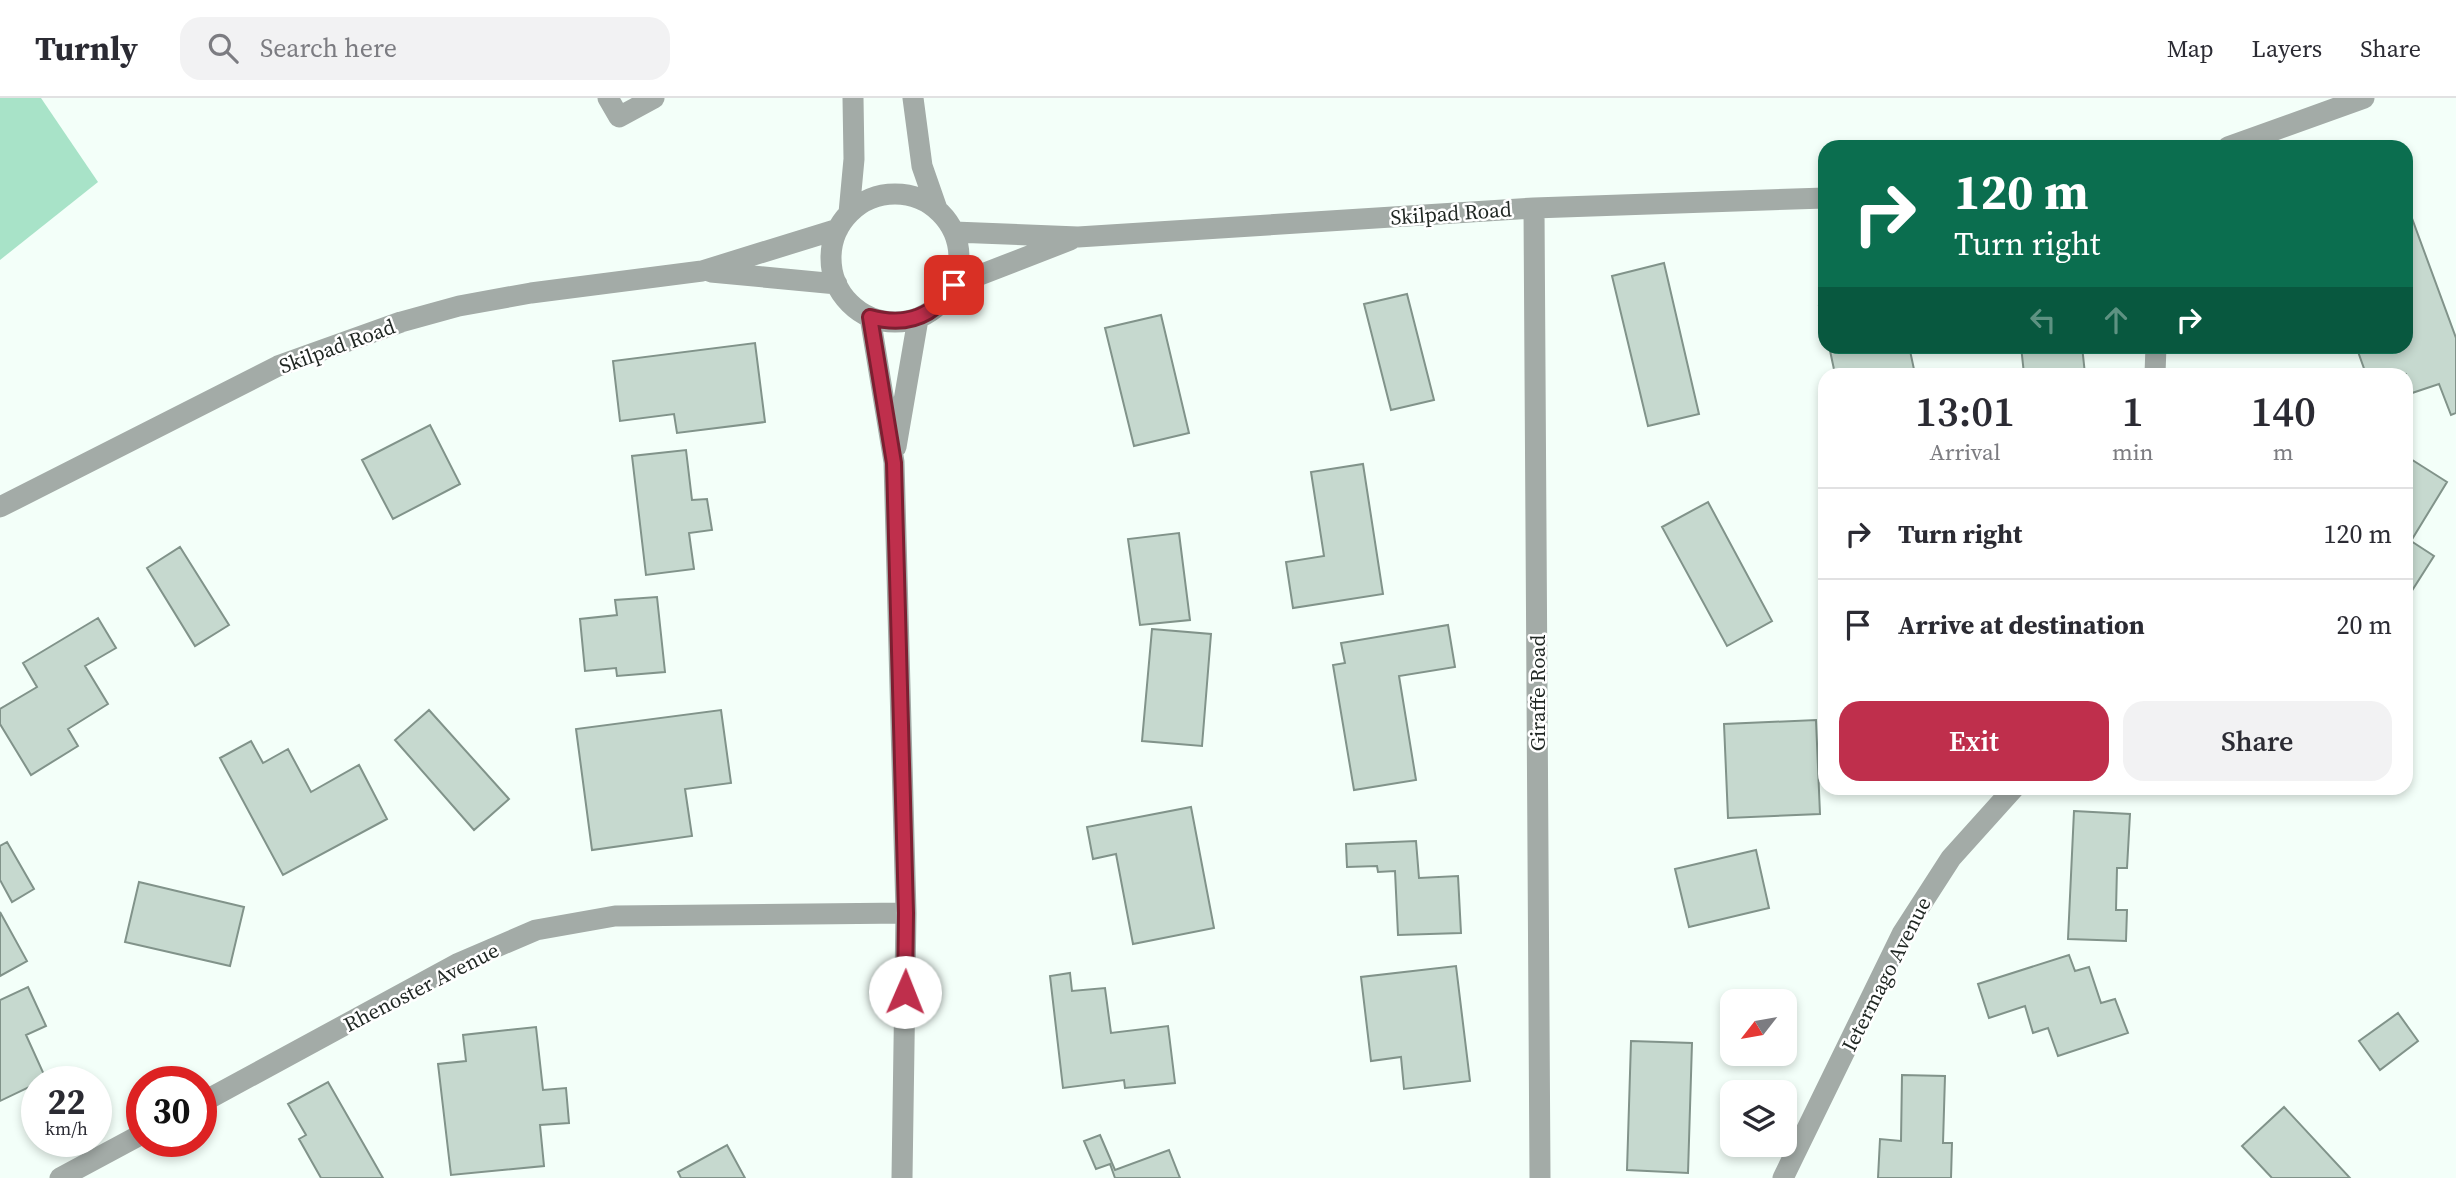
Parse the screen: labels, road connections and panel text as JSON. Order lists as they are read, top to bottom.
{
  "streets": {
    "street": [
      "Skilpad Road",
      "Giraffe Road",
      "Ietermago Avenue",
      "Rhenoster Avenue"
    ]
  },
  "crossings": [
    ["Skilpad Road", "Giraffe Road"]
  ],
  "north": "bottom left",
  "page": {
    "header": "Turnly",
    "search": "Search here",
    "nav": ["Map", "Layers", "Share"],
    "turn": ["120 m", "Turn right"],
    "eta": [
      "13:01",
      "Arrival",
      "1",
      "min",
      "140",
      "m"
    ],
    "list": [
      {
        "name": "Turn right",
        "value": "120 m"
      },
      {
        "name": "Arrive at destination",
        "value": "20 m"
      }
    ],
    "buttons": ["Exit", "Share"],
    "speed": "22 km/h",
    "limit": "30"
  }
}
